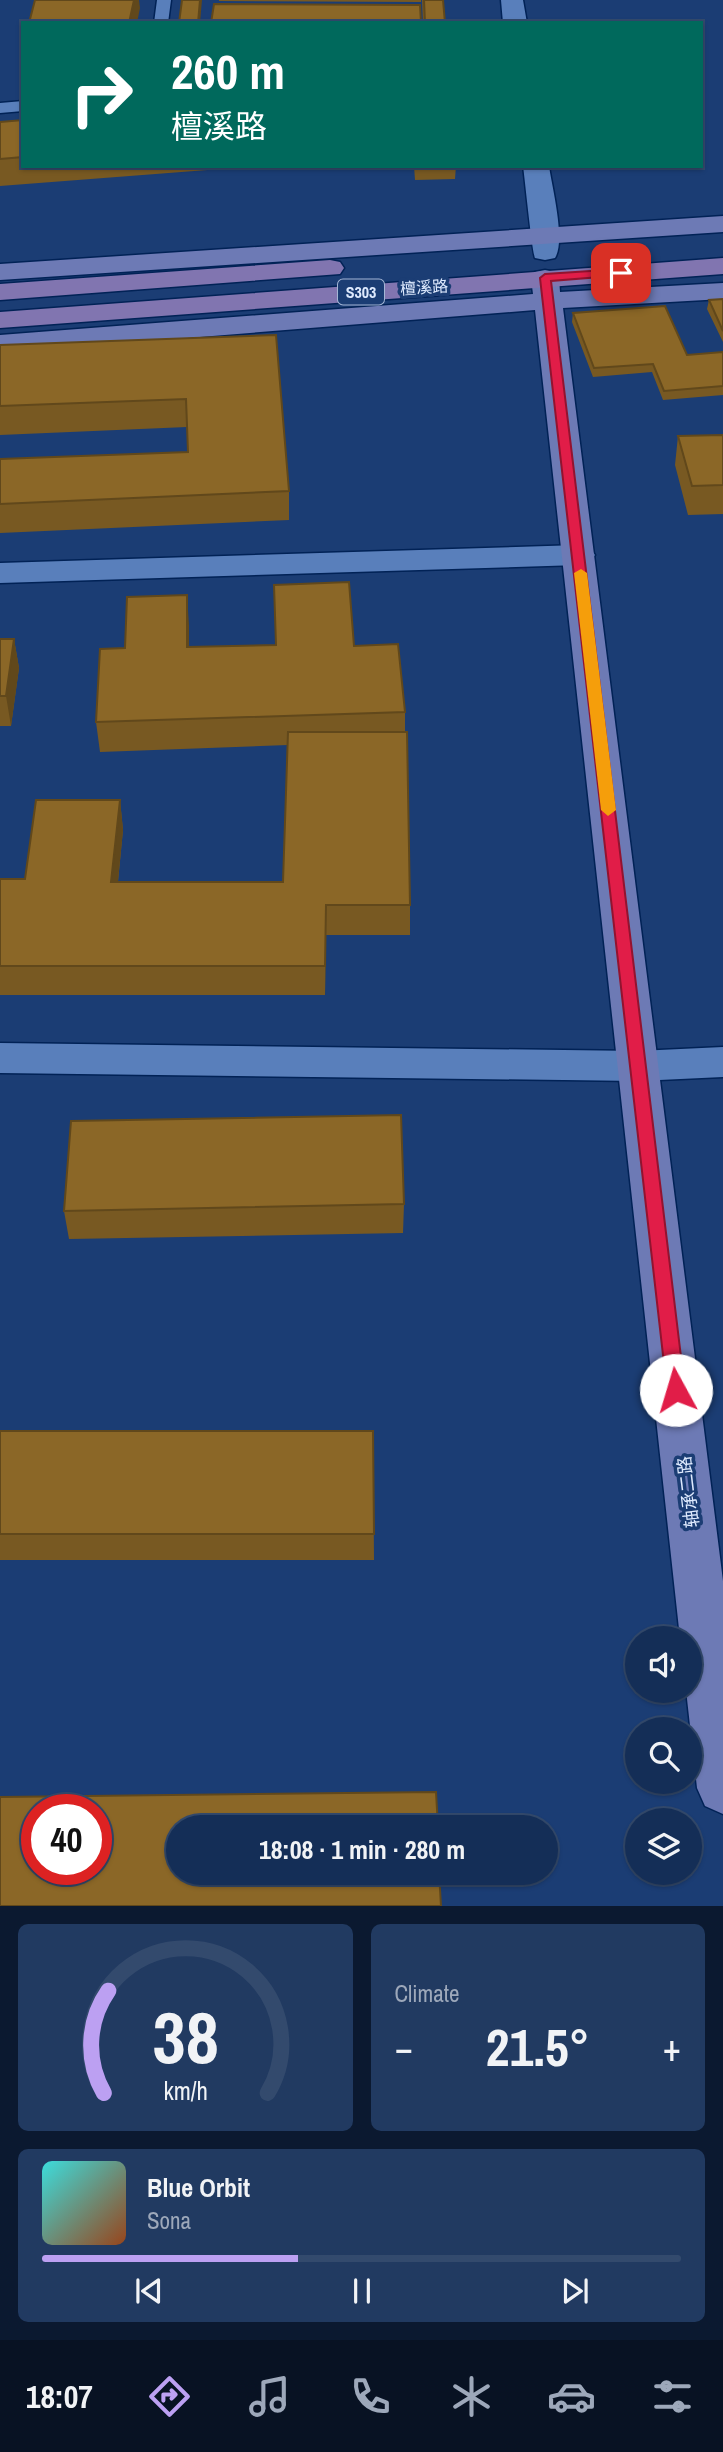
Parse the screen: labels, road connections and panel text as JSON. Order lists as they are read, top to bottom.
{
  "streets": {
    "main road": ["檀溪路", "S303"],
    "street": ["轴承二路"]
  },
  "crossings": [
    ["檀溪路", "轴承二路"]
  ],
  "page": {
    "turn": ["260 m", "檀溪路"],
    "limit": "40",
    "trip": "18:08 · 1 min · 280 m",
    "tile": "Climate",
    "heat": ["−", "21.5°", "+"],
    "song": ["Blue Orbit", "Sona"],
    "tabs": "18:07",
    "gauge": ["38", "km/h"]
  }
}
